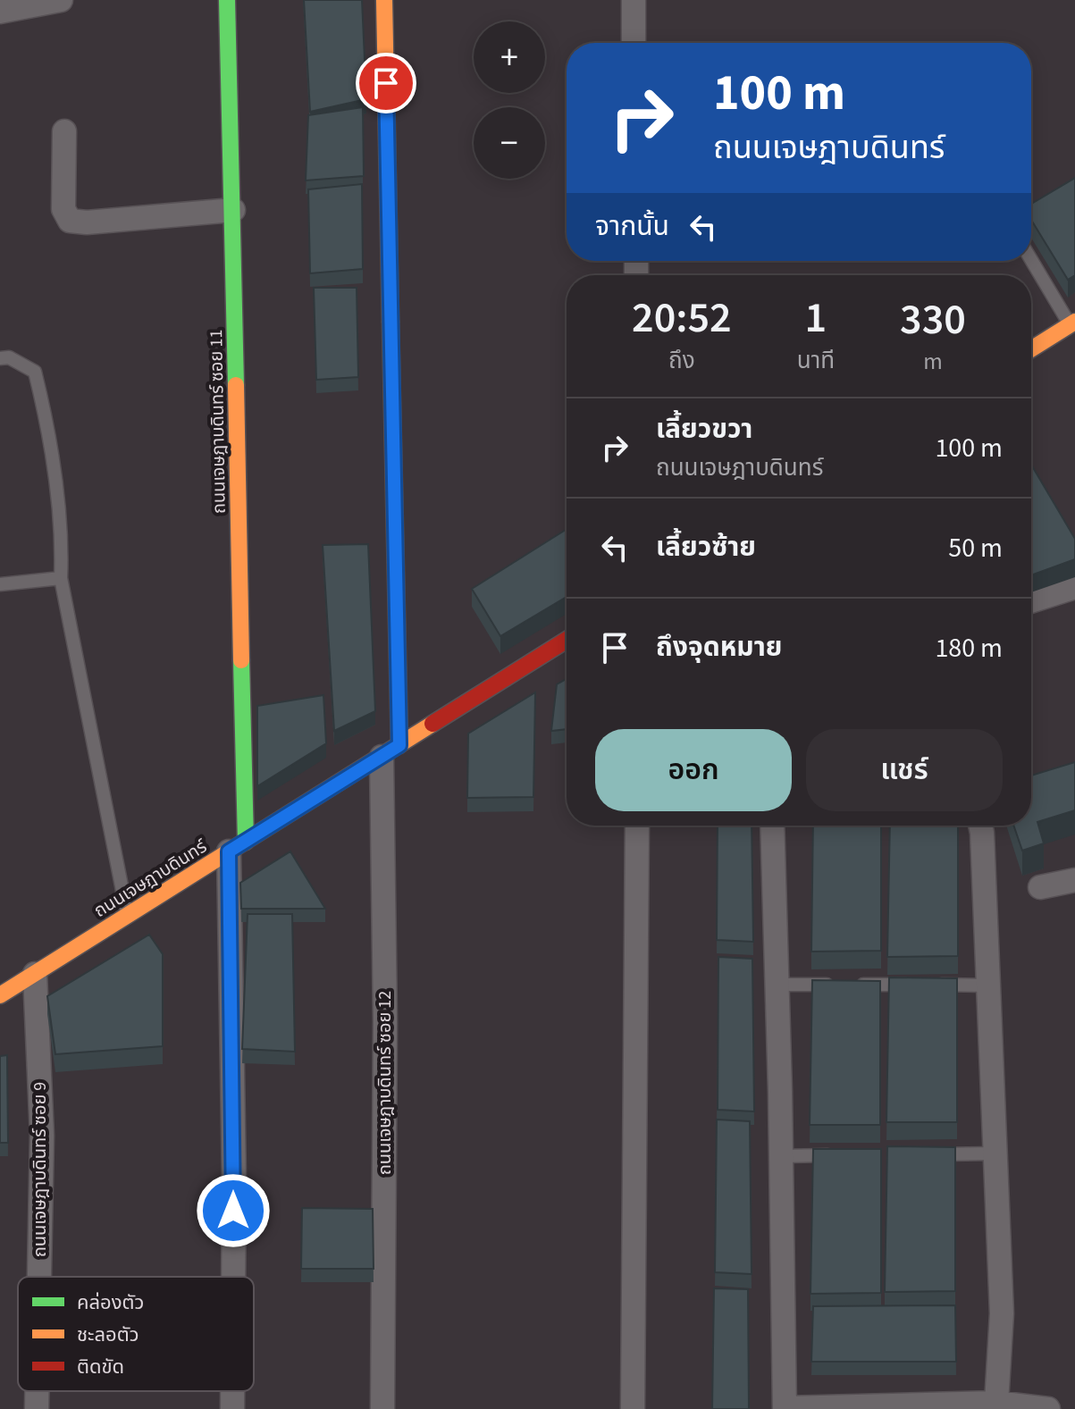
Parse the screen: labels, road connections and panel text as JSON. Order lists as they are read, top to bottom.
{
  "streets": {
    "street": [
      "ถนนเจษฎาบดินทร์ ซอย 11",
      "ถนนเจษฎาบดินทร์",
      "ถนนเจษฎาบดินทร์ ซอย 12",
      "ถนนเจษฎาบดินทร์ ซอย 9"
    ]
  },
  "crossings": [
    ["ถนนเจษฎาบดินทร์ ซอย 11", "ถนนเจษฎาบดินทร์"],
    ["ถนนเจษฎาบดินทร์", "ถนนเจษฎาบดินทร์ ซอย 12"],
    ["ถนนเจษฎาบดินทร์", "ถนนเจษฎาบดินทร์ ซอย 9"]
  ],
  "legend": ["คล่องตัว", "ชะลอตัว", "ติดขัด"],
  "page": {
    "map_buttons": ["+", "−"],
    "turn": ["100 m", "ถนนเจษฎาบดินทร์"],
    "then": "จากนั้น",
    "eta": [
      "20:52",
      "ถึง",
      "1",
      "นาที",
      "330",
      "m"
    ],
    "list": [
      {
        "name": "เลี้ยวขวา",
        "note": "ถนนเจษฎาบดินทร์",
        "value": "100 m"
      },
      {
        "name": "เลี้ยวซ้าย",
        "value": "50 m"
      },
      {
        "name": "ถึงจุดหมาย",
        "value": "180 m"
      }
    ],
    "buttons": ["ออก", "แชร์"]
  }
}
